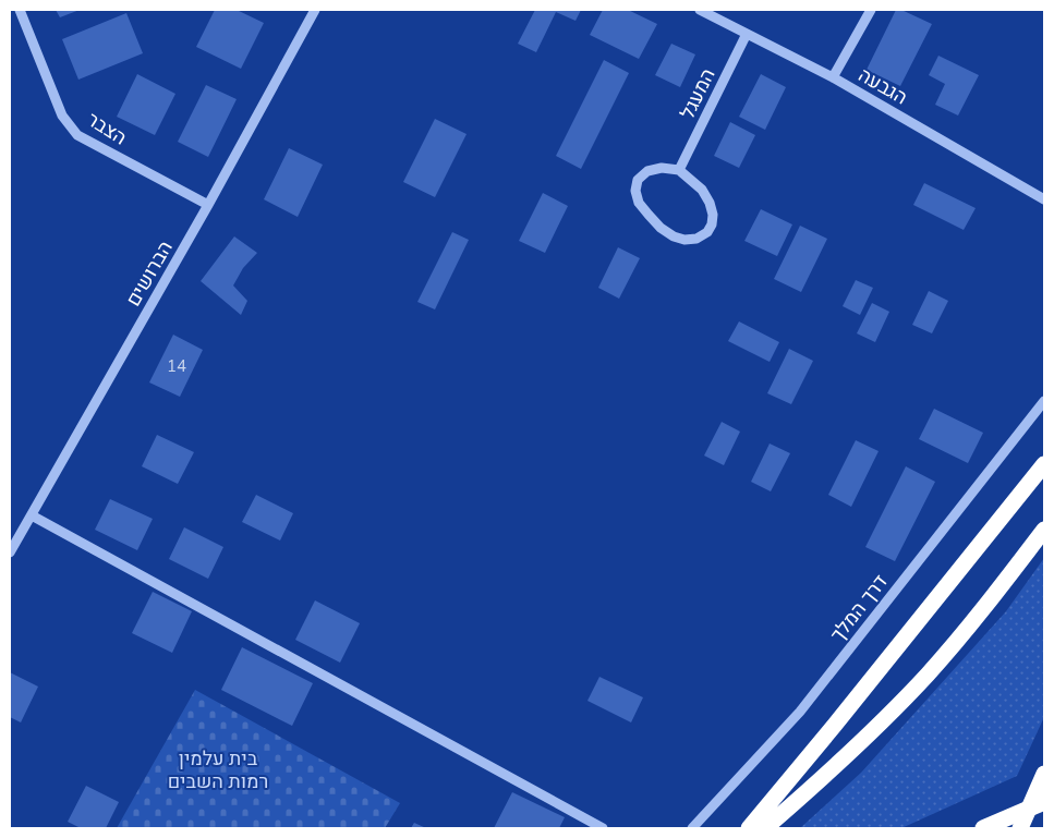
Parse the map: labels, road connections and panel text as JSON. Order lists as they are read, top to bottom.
{
  "streets": {
    "street": [
      "הגבעה",
      "המעגל",
      "הצבר",
      "הברושים",
      "דרך המלך"
    ]
  },
  "crossings": [
    ["הגבעה", "המעגל"],
    ["הצבר", "הברושים"]
  ],
  "parks": ["בית עלמין רמות השבים"],
  "house_numbers": ["14"]
}
